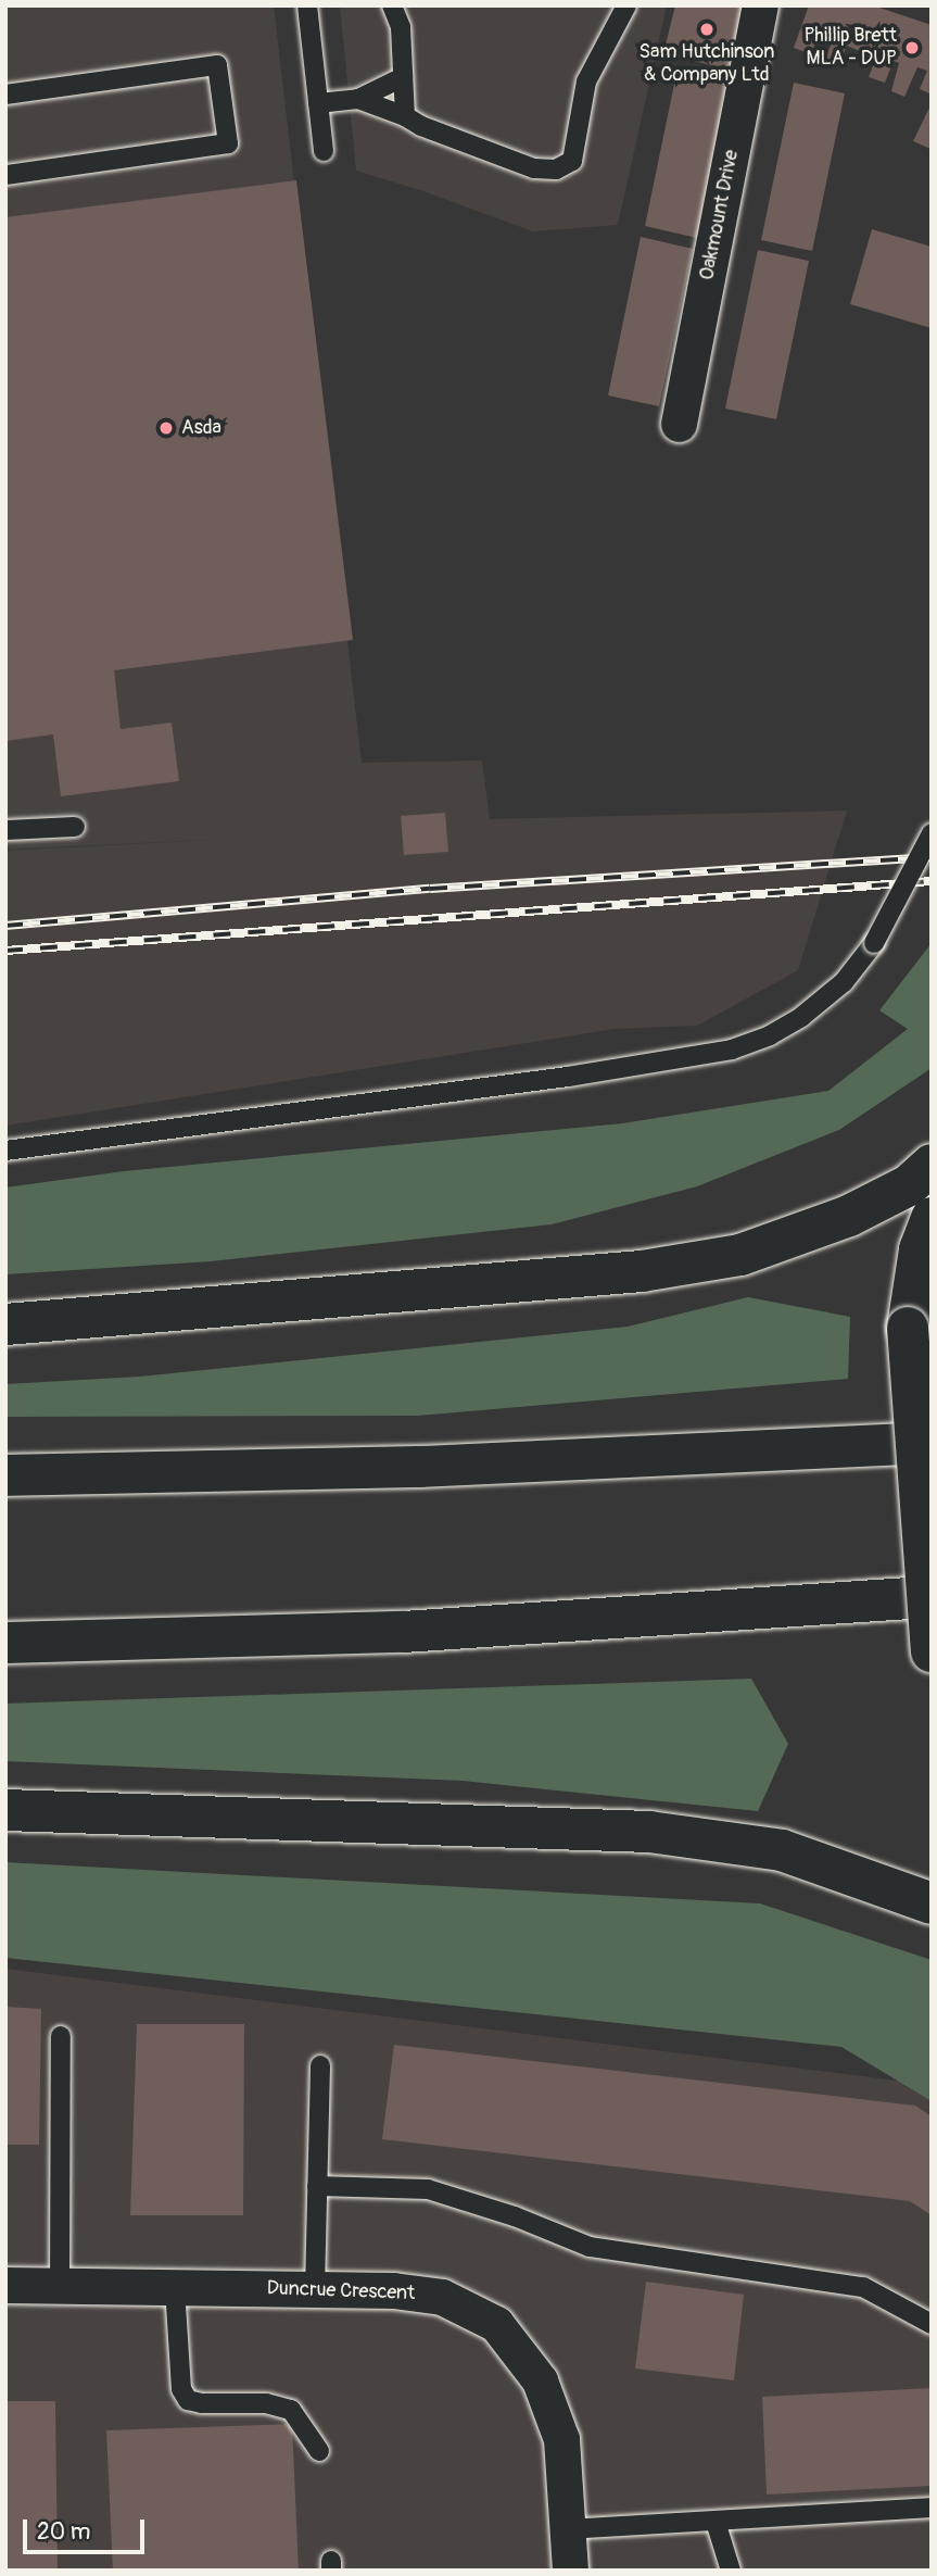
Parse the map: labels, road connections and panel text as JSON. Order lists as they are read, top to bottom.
{
  "streets": {
    "street": ["Oakmount Drive", "Duncrue Crescent"]
  },
  "places": ["Sam Hutchinson & Company Ltd", "Phillip Brett MLA - DUP", "Asda"],
  "scale_bar": "20 m"
}
